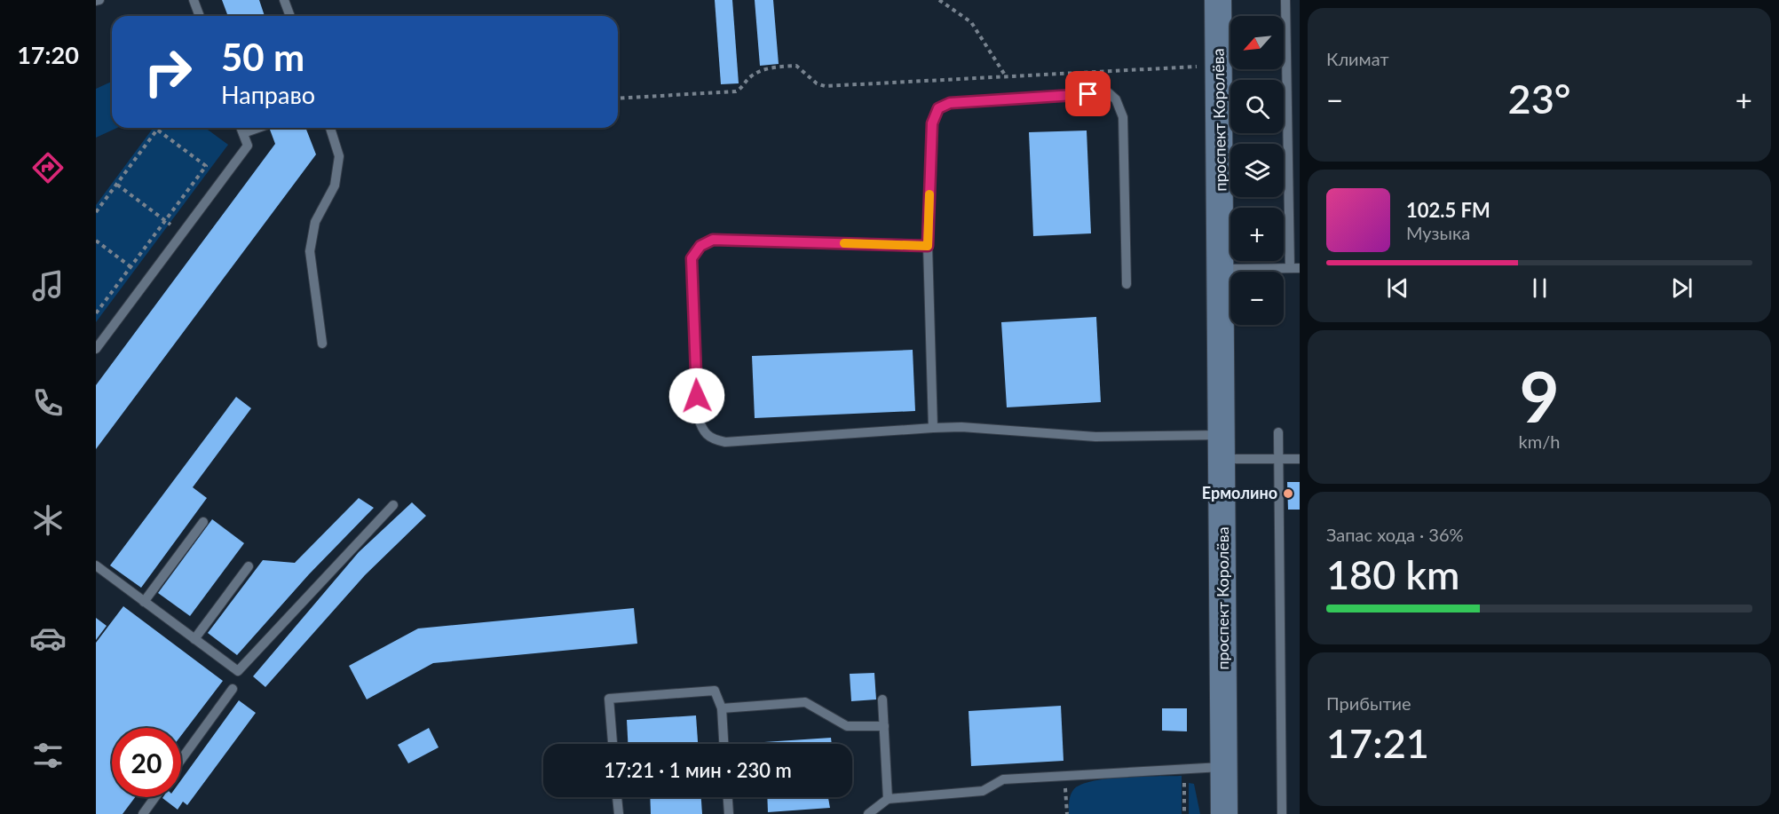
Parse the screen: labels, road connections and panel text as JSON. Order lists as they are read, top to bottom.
{
  "streets": {
    "main road": ["проспект Королёва"]
  },
  "places": ["Ермолино"],
  "north": "bottom left",
  "page": {
    "tabs": "17:20",
    "tile": [
      "Климат",
      ["9", "km/h"],
      ["Запас хода · 36%", "180 km"],
      ["Прибытие", "17:21"]
    ],
    "map_buttons": ["+", "−"],
    "turn": ["50 m", "Направо"],
    "heat": ["−", "23°", "+"],
    "song": ["102.5 FM", "Музыка"],
    "limit": "20",
    "trip": "17:21 · 1 мин · 230 m"
  }
}
